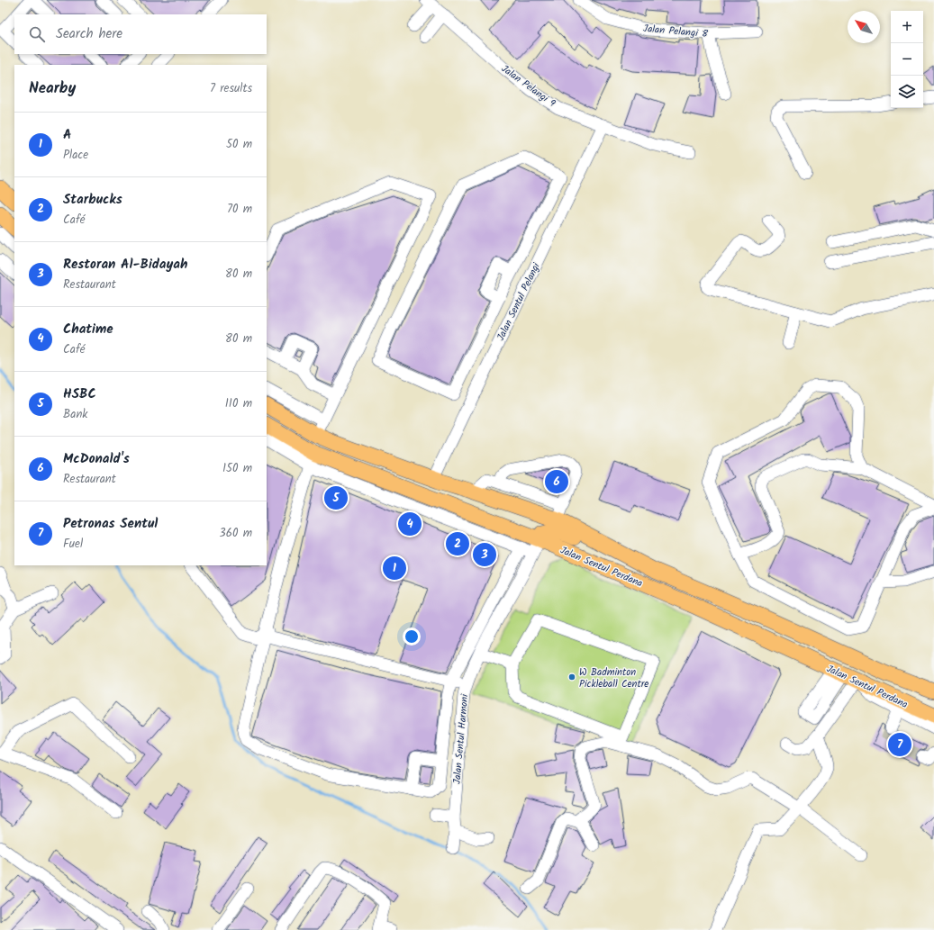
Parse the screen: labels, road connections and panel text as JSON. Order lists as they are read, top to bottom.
{
  "streets": {
    "main road": ["Jalan Sentul Perdana"],
    "street": [
      "Jalan Pelangi 8",
      "Jalan Pelangi 9",
      "Jalan Sentul Pelangi",
      "Jalan Sentul Harmoni"
    ]
  },
  "crossings": [
    ["Jalan Pelangi 9", "Jalan Sentul Pelangi"],
    ["Jalan Sentul Pelangi", "Jalan Sentul Perdana"],
    ["Jalan Sentul Perdana", "Jalan Sentul Harmoni"]
  ],
  "places": ["W Badminton Pickleball Centre"],
  "north": "top left",
  "page": {
    "map_buttons": ["+", "−"],
    "search": "Search here",
    "heading": ["Nearby", "7 results"],
    "list": [
      {
        "mark": "1",
        "name": "A",
        "note": "Place",
        "value": "50 m"
      },
      {
        "mark": "2",
        "name": "Starbucks",
        "note": "Café",
        "value": "70 m"
      },
      {
        "mark": "3",
        "name": "Restoran Al-Bidayah",
        "note": "Restaurant",
        "value": "80 m"
      },
      {
        "mark": "4",
        "name": "Chatime",
        "note": "Café",
        "value": "80 m"
      },
      {
        "mark": "5",
        "name": "HSBC",
        "note": "Bank",
        "value": "110 m"
      },
      {
        "mark": "6",
        "name": "McDonald's",
        "note": "Restaurant",
        "value": "150 m"
      },
      {
        "mark": "7",
        "name": "Petronas Sentul",
        "note": "Fuel",
        "value": "360 m"
      }
    ],
    "pins": [
      "6",
      "5",
      "4",
      "2",
      "3",
      "1",
      "7"
    ]
  }
}
